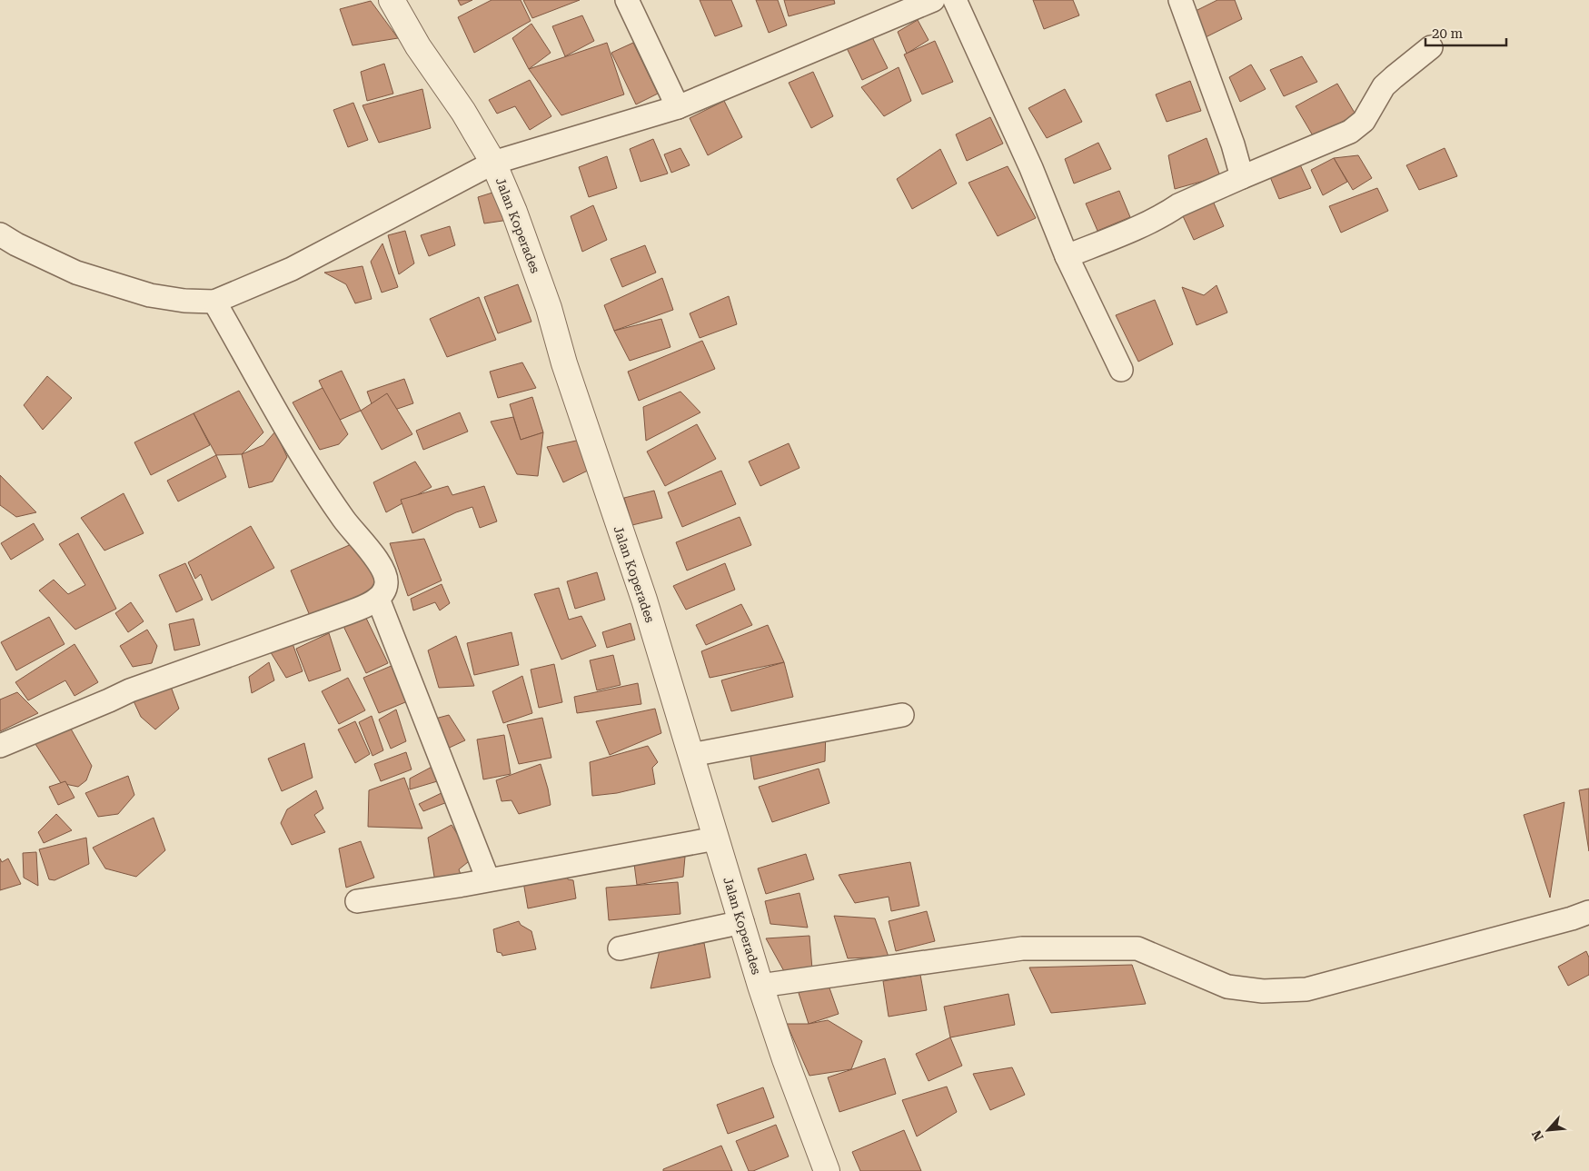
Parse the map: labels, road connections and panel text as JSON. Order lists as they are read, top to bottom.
{
  "streets": {
    "street": ["Jalan Koperades"]
  },
  "scale_bar": "20 m",
  "north": "bottom left"
}
